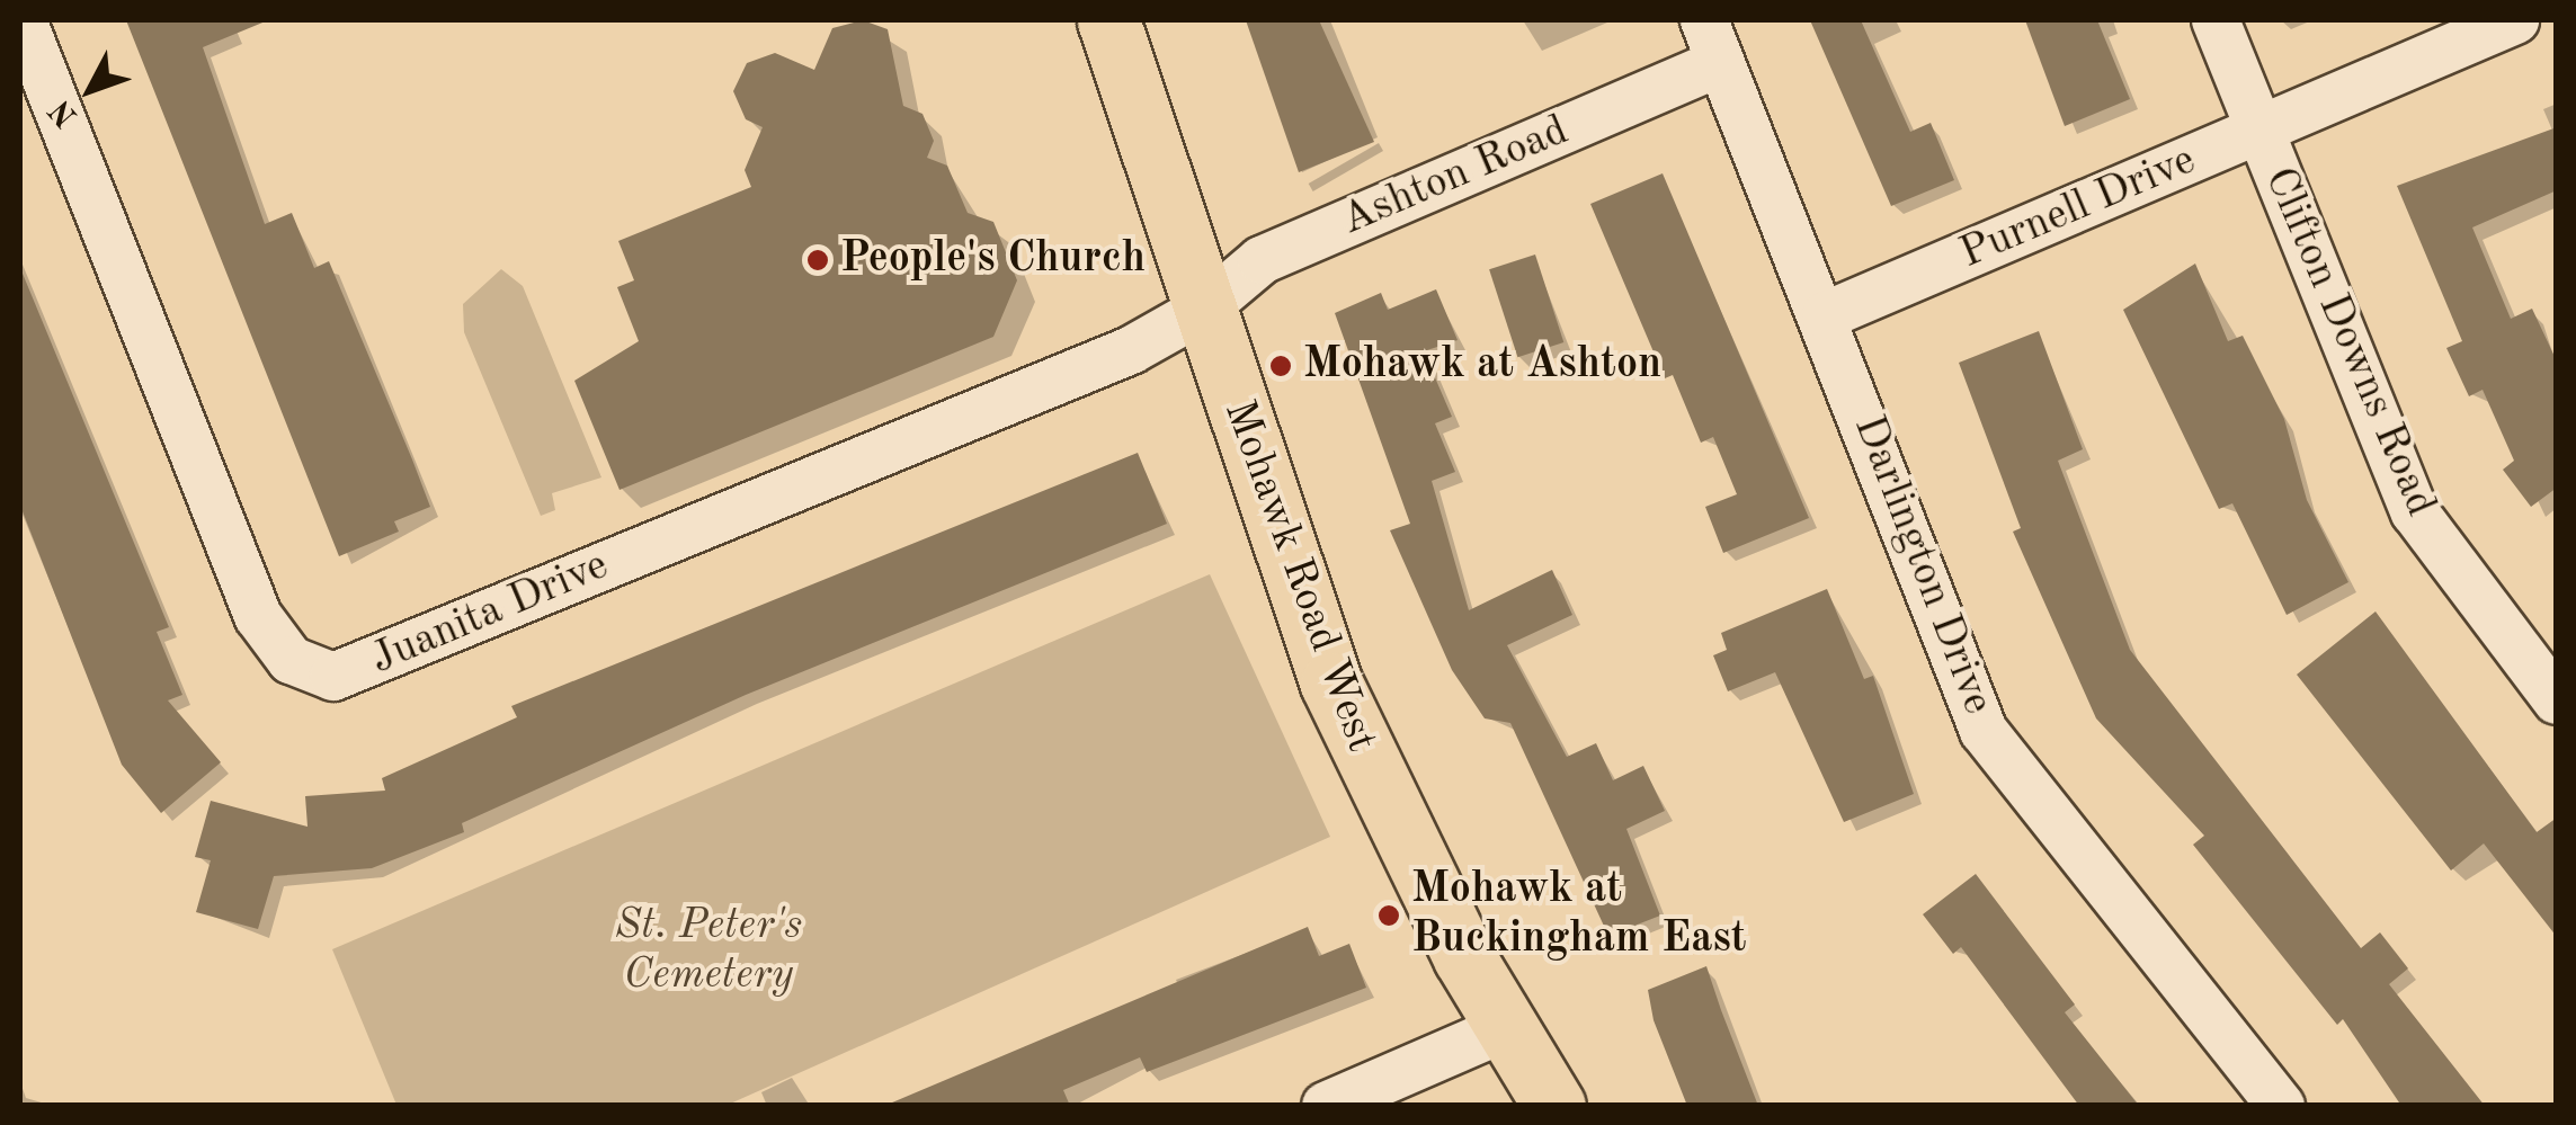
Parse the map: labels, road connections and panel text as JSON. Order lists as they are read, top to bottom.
{
  "streets": {
    "main road": ["Mohawk Road West"],
    "street": [
      "Ashton Road",
      "Purnell Drive",
      "Clifton Downs Road",
      "Darlington Drive",
      "Juanita Drive"
    ]
  },
  "crossings": [
    ["Ashton Road", "Darlington Drive"],
    ["Ashton Road", "Mohawk Road West"],
    ["Ashton Road", "Juanita Drive"],
    ["Purnell Drive", "Clifton Downs Road"],
    ["Purnell Drive", "Darlington Drive"],
    ["Mohawk Road West", "Juanita Drive"]
  ],
  "parks": ["St. Peter's Cemetery"],
  "places": ["People's Church", "Mohawk at Ashton", "Mohawk at Buckingham East"],
  "north": "bottom left"
}
